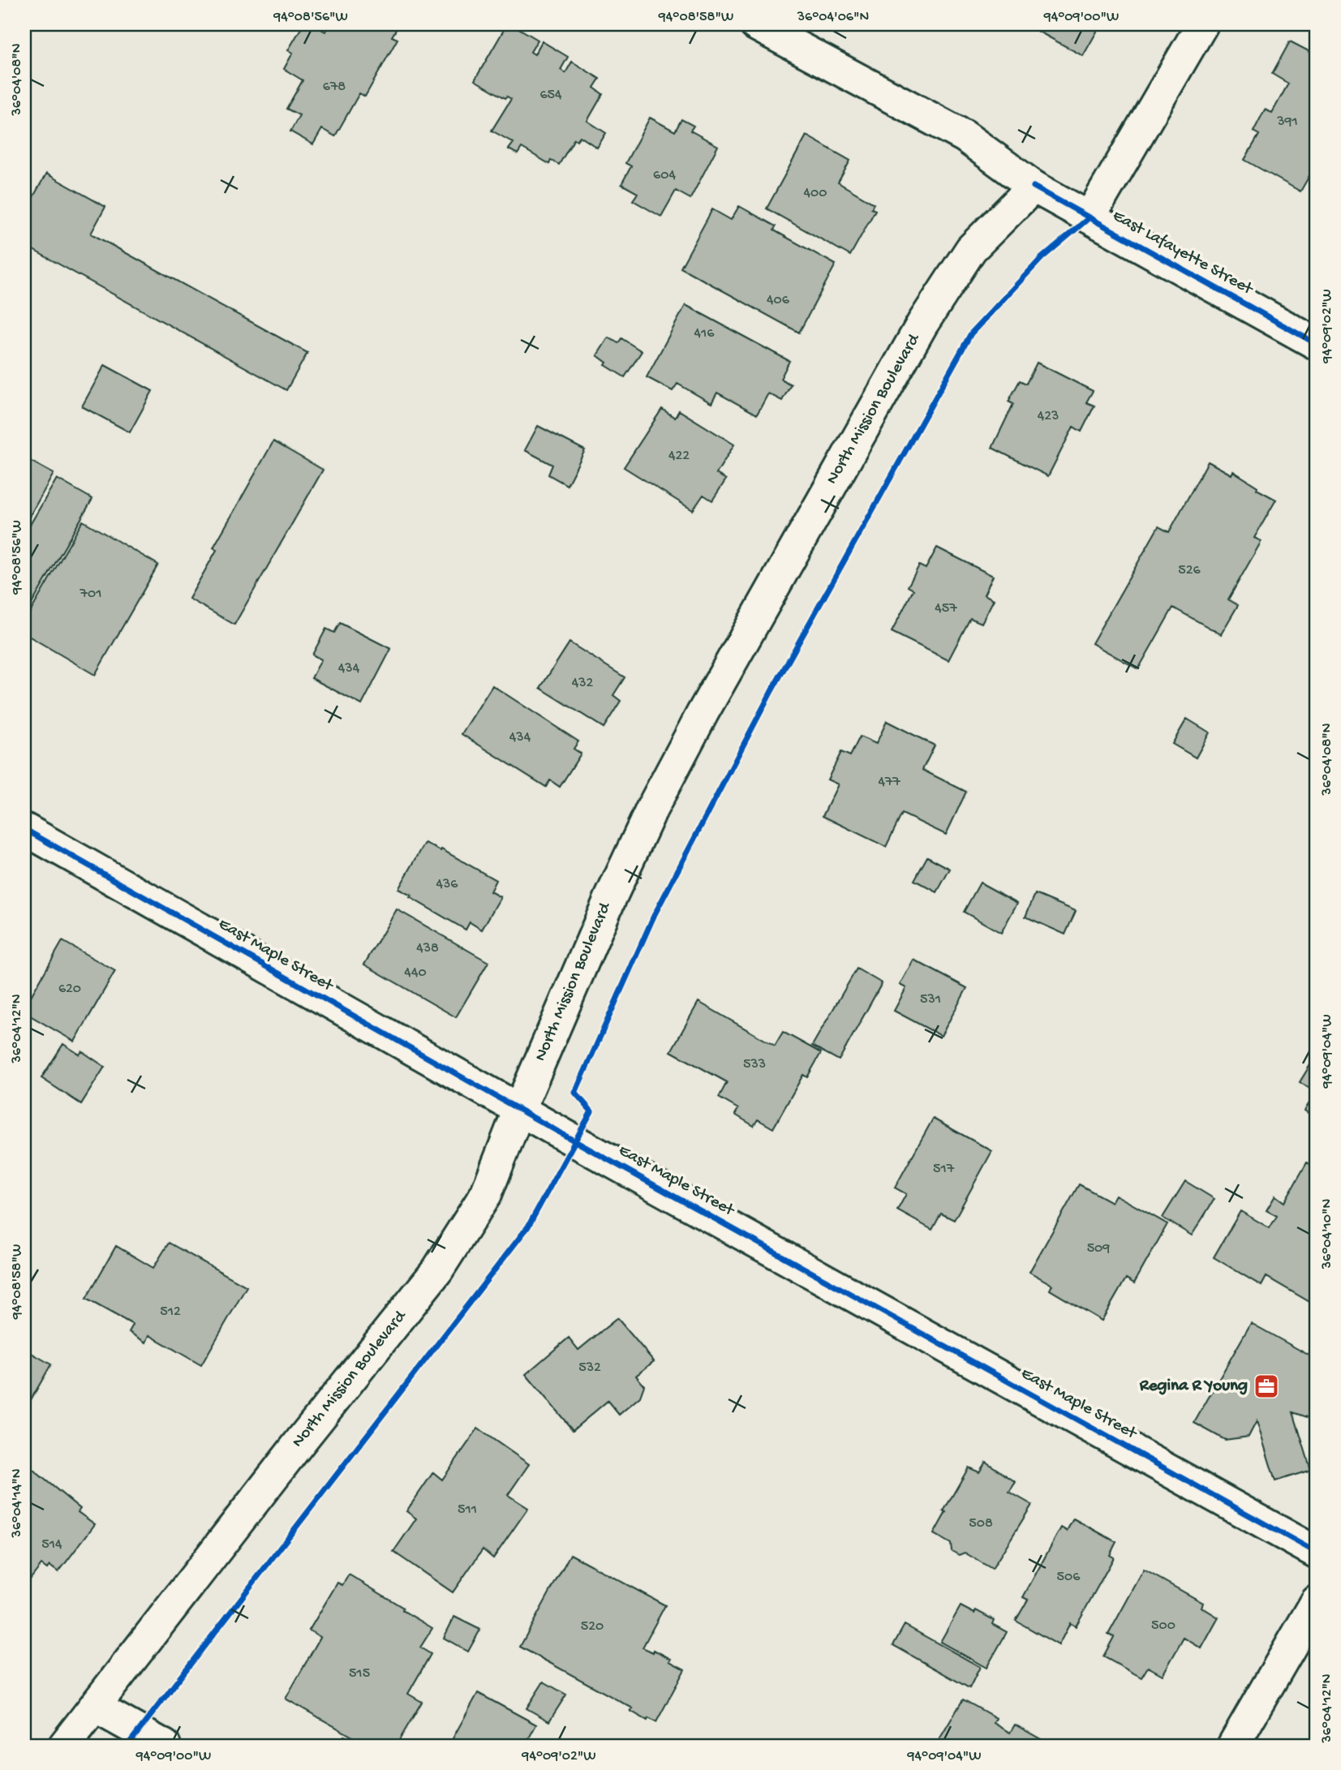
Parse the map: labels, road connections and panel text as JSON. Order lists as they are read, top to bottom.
{
  "streets": {
    "street": ["East Lafayette Street", "North Mission Boulevard", "East Maple Street"]
  },
  "crossings": [
    ["East Lafayette Street", "North Mission Boulevard"],
    ["North Mission Boulevard", "East Maple Street"]
  ],
  "places": {
    "office": ["Regina R Young"]
  },
  "house_numbers": [
    "678",
    "654",
    "391",
    "604",
    "400",
    "406",
    "416",
    "423",
    "422",
    "526",
    "701",
    "457",
    "434",
    "432",
    "434",
    "477",
    "436",
    "438",
    "440",
    "620",
    "531",
    "533",
    "517",
    "509",
    "512",
    "532",
    "511",
    "508",
    "514",
    "506",
    "500",
    "520",
    "515"
  ],
  "coordinates": [
    "94°08'56\"W",
    "94°08'58\"W",
    "36°04'06\"N",
    "94°09'00\"W",
    "36°04'08\"N",
    "94°09'02\"W",
    "36°04'12\"N",
    "94°09'04\"W",
    "36°04'10\"N",
    "36°04'14\"N"
  ]
}
